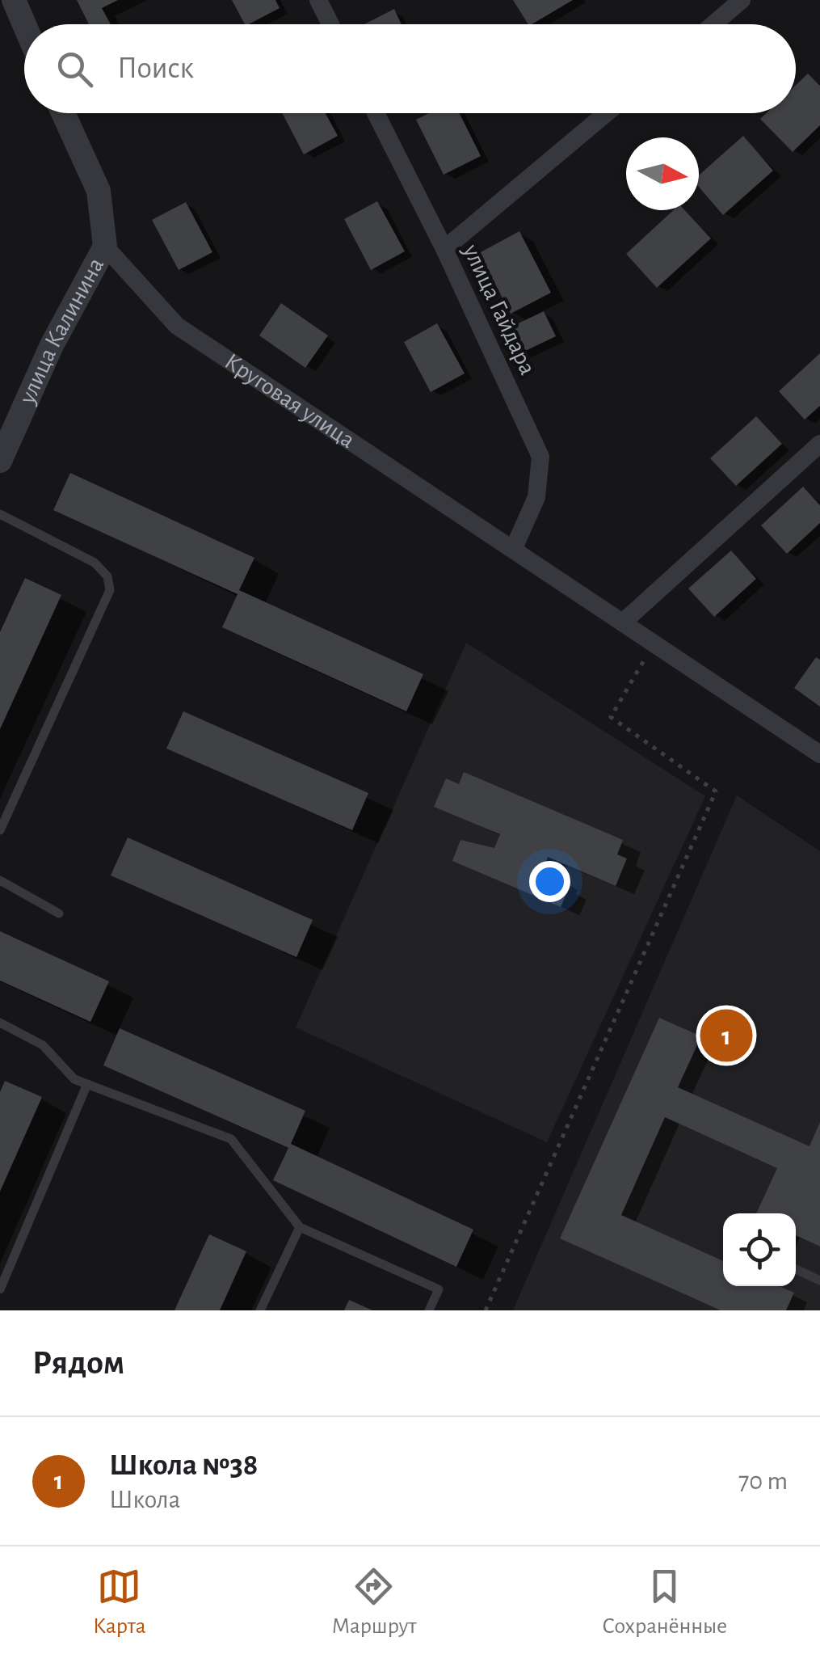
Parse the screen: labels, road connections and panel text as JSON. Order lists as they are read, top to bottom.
{
  "streets": {
    "street": ["улица Гайдара", "улица Калинина", "Круговая улица"]
  },
  "crossings": [
    ["улица Гайдара", "Круговая улица"],
    ["улица Калинина", "Круговая улица"]
  ],
  "north": "right",
  "page": {
    "search": "Поиск",
    "pins": "1",
    "heading": "Рядом",
    "list": [
      {
        "mark": "1",
        "name": "Школа №38",
        "note": "Школа",
        "value": "70 m"
      }
    ],
    "nav": ["Карта", "Маршрут", "Сохранённые"]
  }
}
